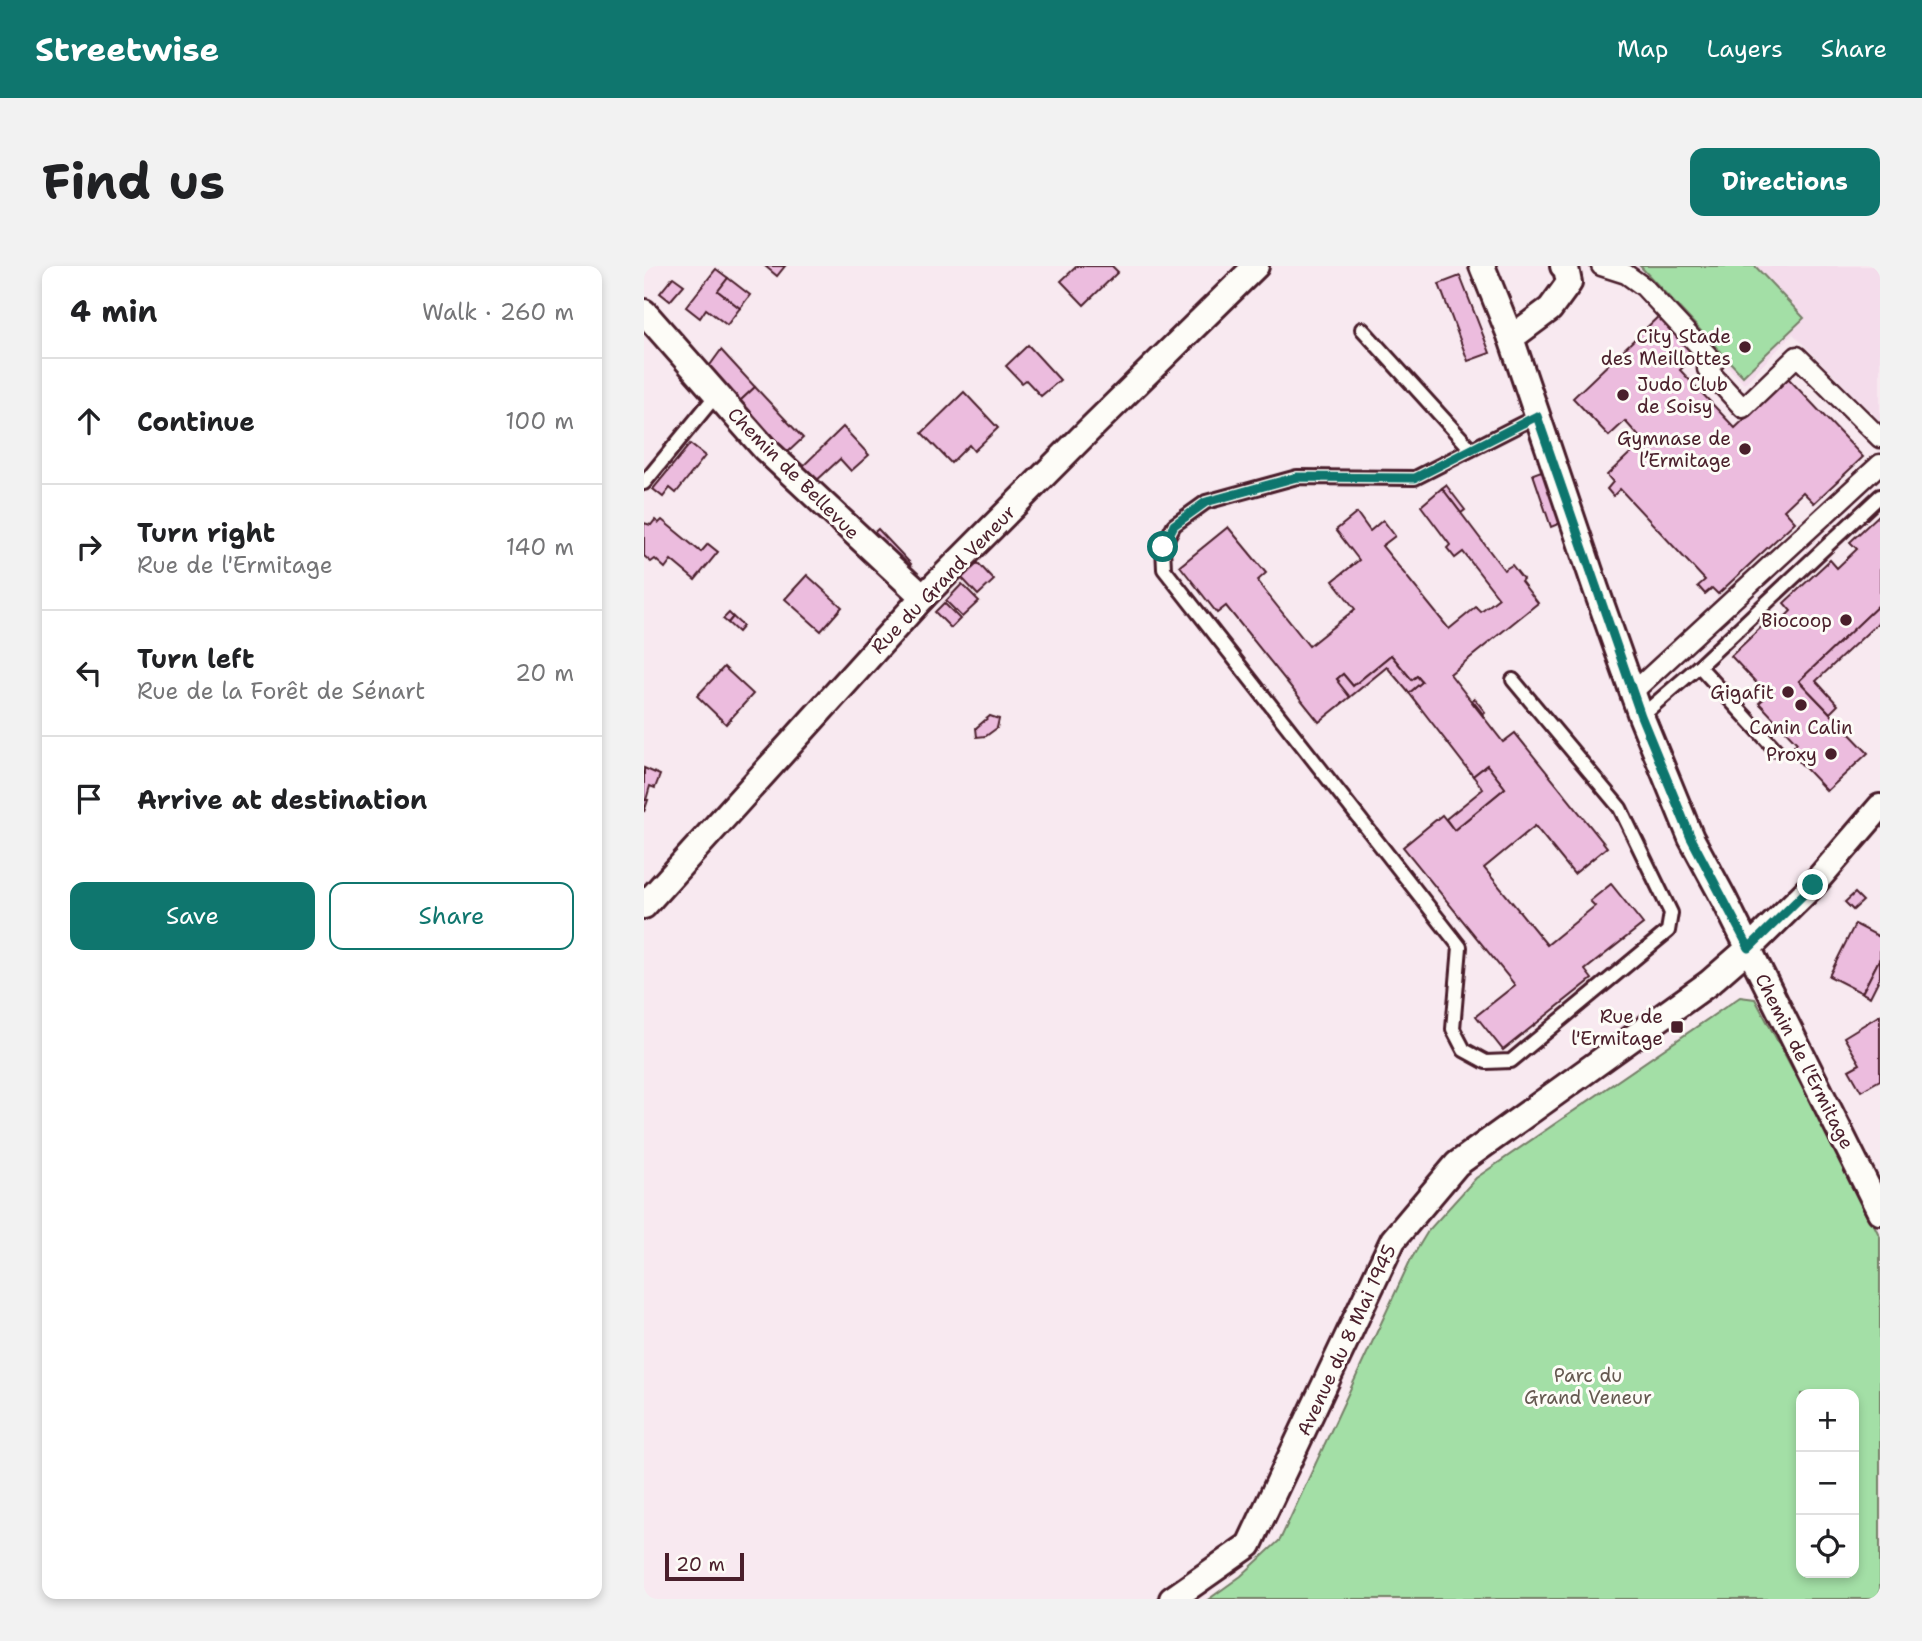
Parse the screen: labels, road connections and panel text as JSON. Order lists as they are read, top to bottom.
{
  "streets": {
    "street": [
      "Chemin de Bellevue",
      "Rue du Grand Veneur",
      "Chemin de l'Ermitage",
      "Avenue du 8 Mai 1945"
    ]
  },
  "crossings": [
    ["Chemin de Bellevue", "Rue du Grand Veneur"],
    ["Chemin de l'Ermitage", "Avenue du 8 Mai 1945"]
  ],
  "parks": ["Parc du Grand Veneur"],
  "places": {
    "other": [
      "City Stade des Meillottes",
      "Judo Club de Soisy",
      "Gymnase de l’Ermitage",
      "Biocoop",
      "Gigafit",
      "Canin Calin",
      "Proxy"
    ],
    "transit": ["Rue de l'Ermitage"]
  },
  "scale_bar": "20 m",
  "page": {
    "header": "Streetwise",
    "nav": ["Map", "Layers", "Share"],
    "buttons": [
      "Directions",
      ["Save", "Share"]
    ],
    "title": "Find us",
    "heading": ["4 min", "Walk · 260 m"],
    "list": [
      ["Continue", "100 m"],
      ["Turn right", "Rue de l'Ermitage", "140 m"],
      ["Turn left", "Rue de la Forêt de Sénart", "20 m"],
      "Arrive at destination"
    ],
    "map_buttons": ["+", "−"],
    "scale": "20 m"
  }
}
